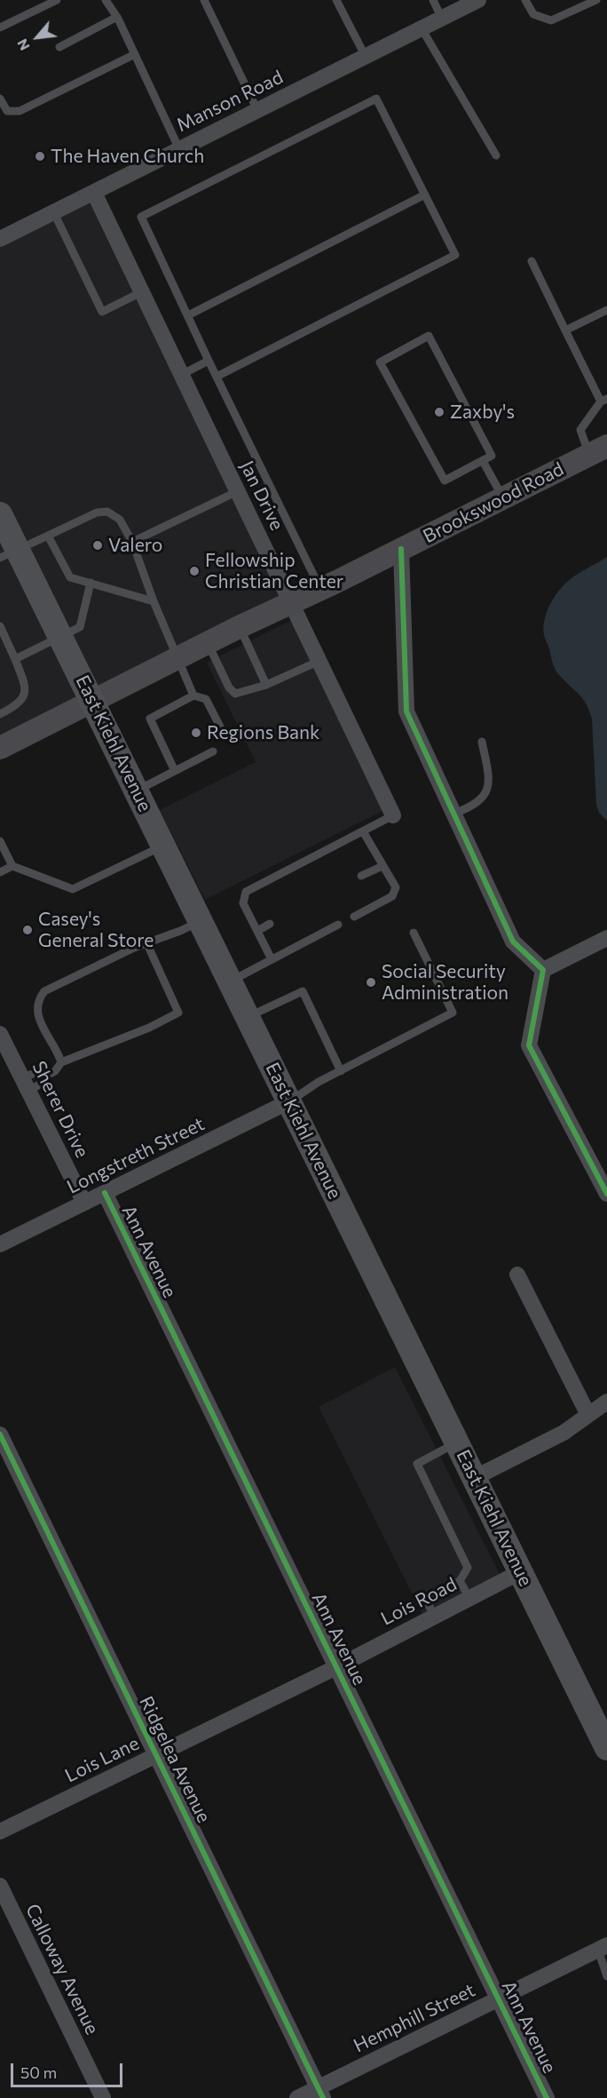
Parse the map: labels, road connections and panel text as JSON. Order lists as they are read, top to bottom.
{
  "streets": {
    "main road": ["Brookswood Road", "East Kiehl Avenue"],
    "street": [
      "Manson Road",
      "Jan Drive",
      "Sherer Drive",
      "Longstreth Street",
      "Ann Avenue",
      "Lois Road",
      "Lois Lane",
      "Ridgelea Avenue",
      "Calloway Avenue",
      "Hemphill Street"
    ]
  },
  "crossings": [
    ["Manson Road", "Jan Drive"],
    ["Jan Drive", "Brookswood Road"],
    ["Brookswood Road", "East Kiehl Avenue"],
    ["East Kiehl Avenue", "Longstreth Street"],
    ["East Kiehl Avenue", "Lois Road"],
    ["Sherer Drive", "Longstreth Street"],
    ["Longstreth Street", "Ann Avenue"],
    ["Ann Avenue", "Lois Road"],
    ["Ann Avenue", "Lois Lane"],
    ["Ann Avenue", "Hemphill Street"],
    ["Lois Road", "Lois Lane"],
    ["Lois Lane", "Ridgelea Avenue"],
    ["Ridgelea Avenue", "Hemphill Street"]
  ],
  "places": [
    "The Haven Church",
    "Zaxby's",
    "Valero",
    "Fellowship Christian Center",
    "Regions Bank",
    "Casey's General Store",
    "Social Security Administration"
  ],
  "scale_bar": "50 m",
  "north": "bottom left"
}
